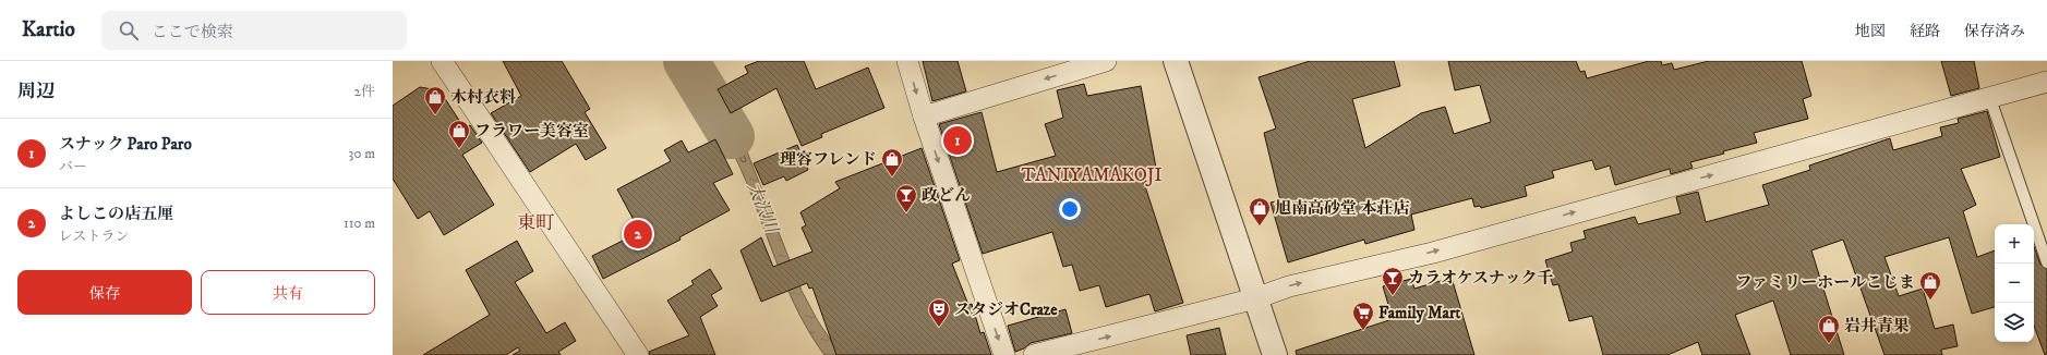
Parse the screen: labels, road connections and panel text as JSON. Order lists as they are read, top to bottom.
{
  "districts": ["TANIYAMAKOJI", "東町"],
  "water": ["大沢川"],
  "places": {
    "shop": [
      "木村衣料",
      "フラワー美容室",
      "理容フレンド",
      "旭南高砂堂 本荘店",
      "ファミリーホールこじま",
      "岩井青果"
    ],
    "bar": ["政どん", "カラオケスナック千"],
    "theatre": ["スタジオCraze"],
    "supermarket": ["Family Mart"]
  },
  "page": {
    "header": "Kartio",
    "search": "ここで検索",
    "nav": ["地図", "経路", "保存済み"],
    "heading": ["周辺", "2件"],
    "list": [
      {
        "mark": "1",
        "name": "スナック Paro Paro",
        "note": "バー",
        "value": "30 m"
      },
      {
        "mark": "2",
        "name": "よしこの店五厘",
        "note": "レストラン",
        "value": "110 m"
      }
    ],
    "pins": ["1", "2"],
    "map_buttons": ["+", "−"],
    "buttons": ["保存", "共有"]
  }
}
